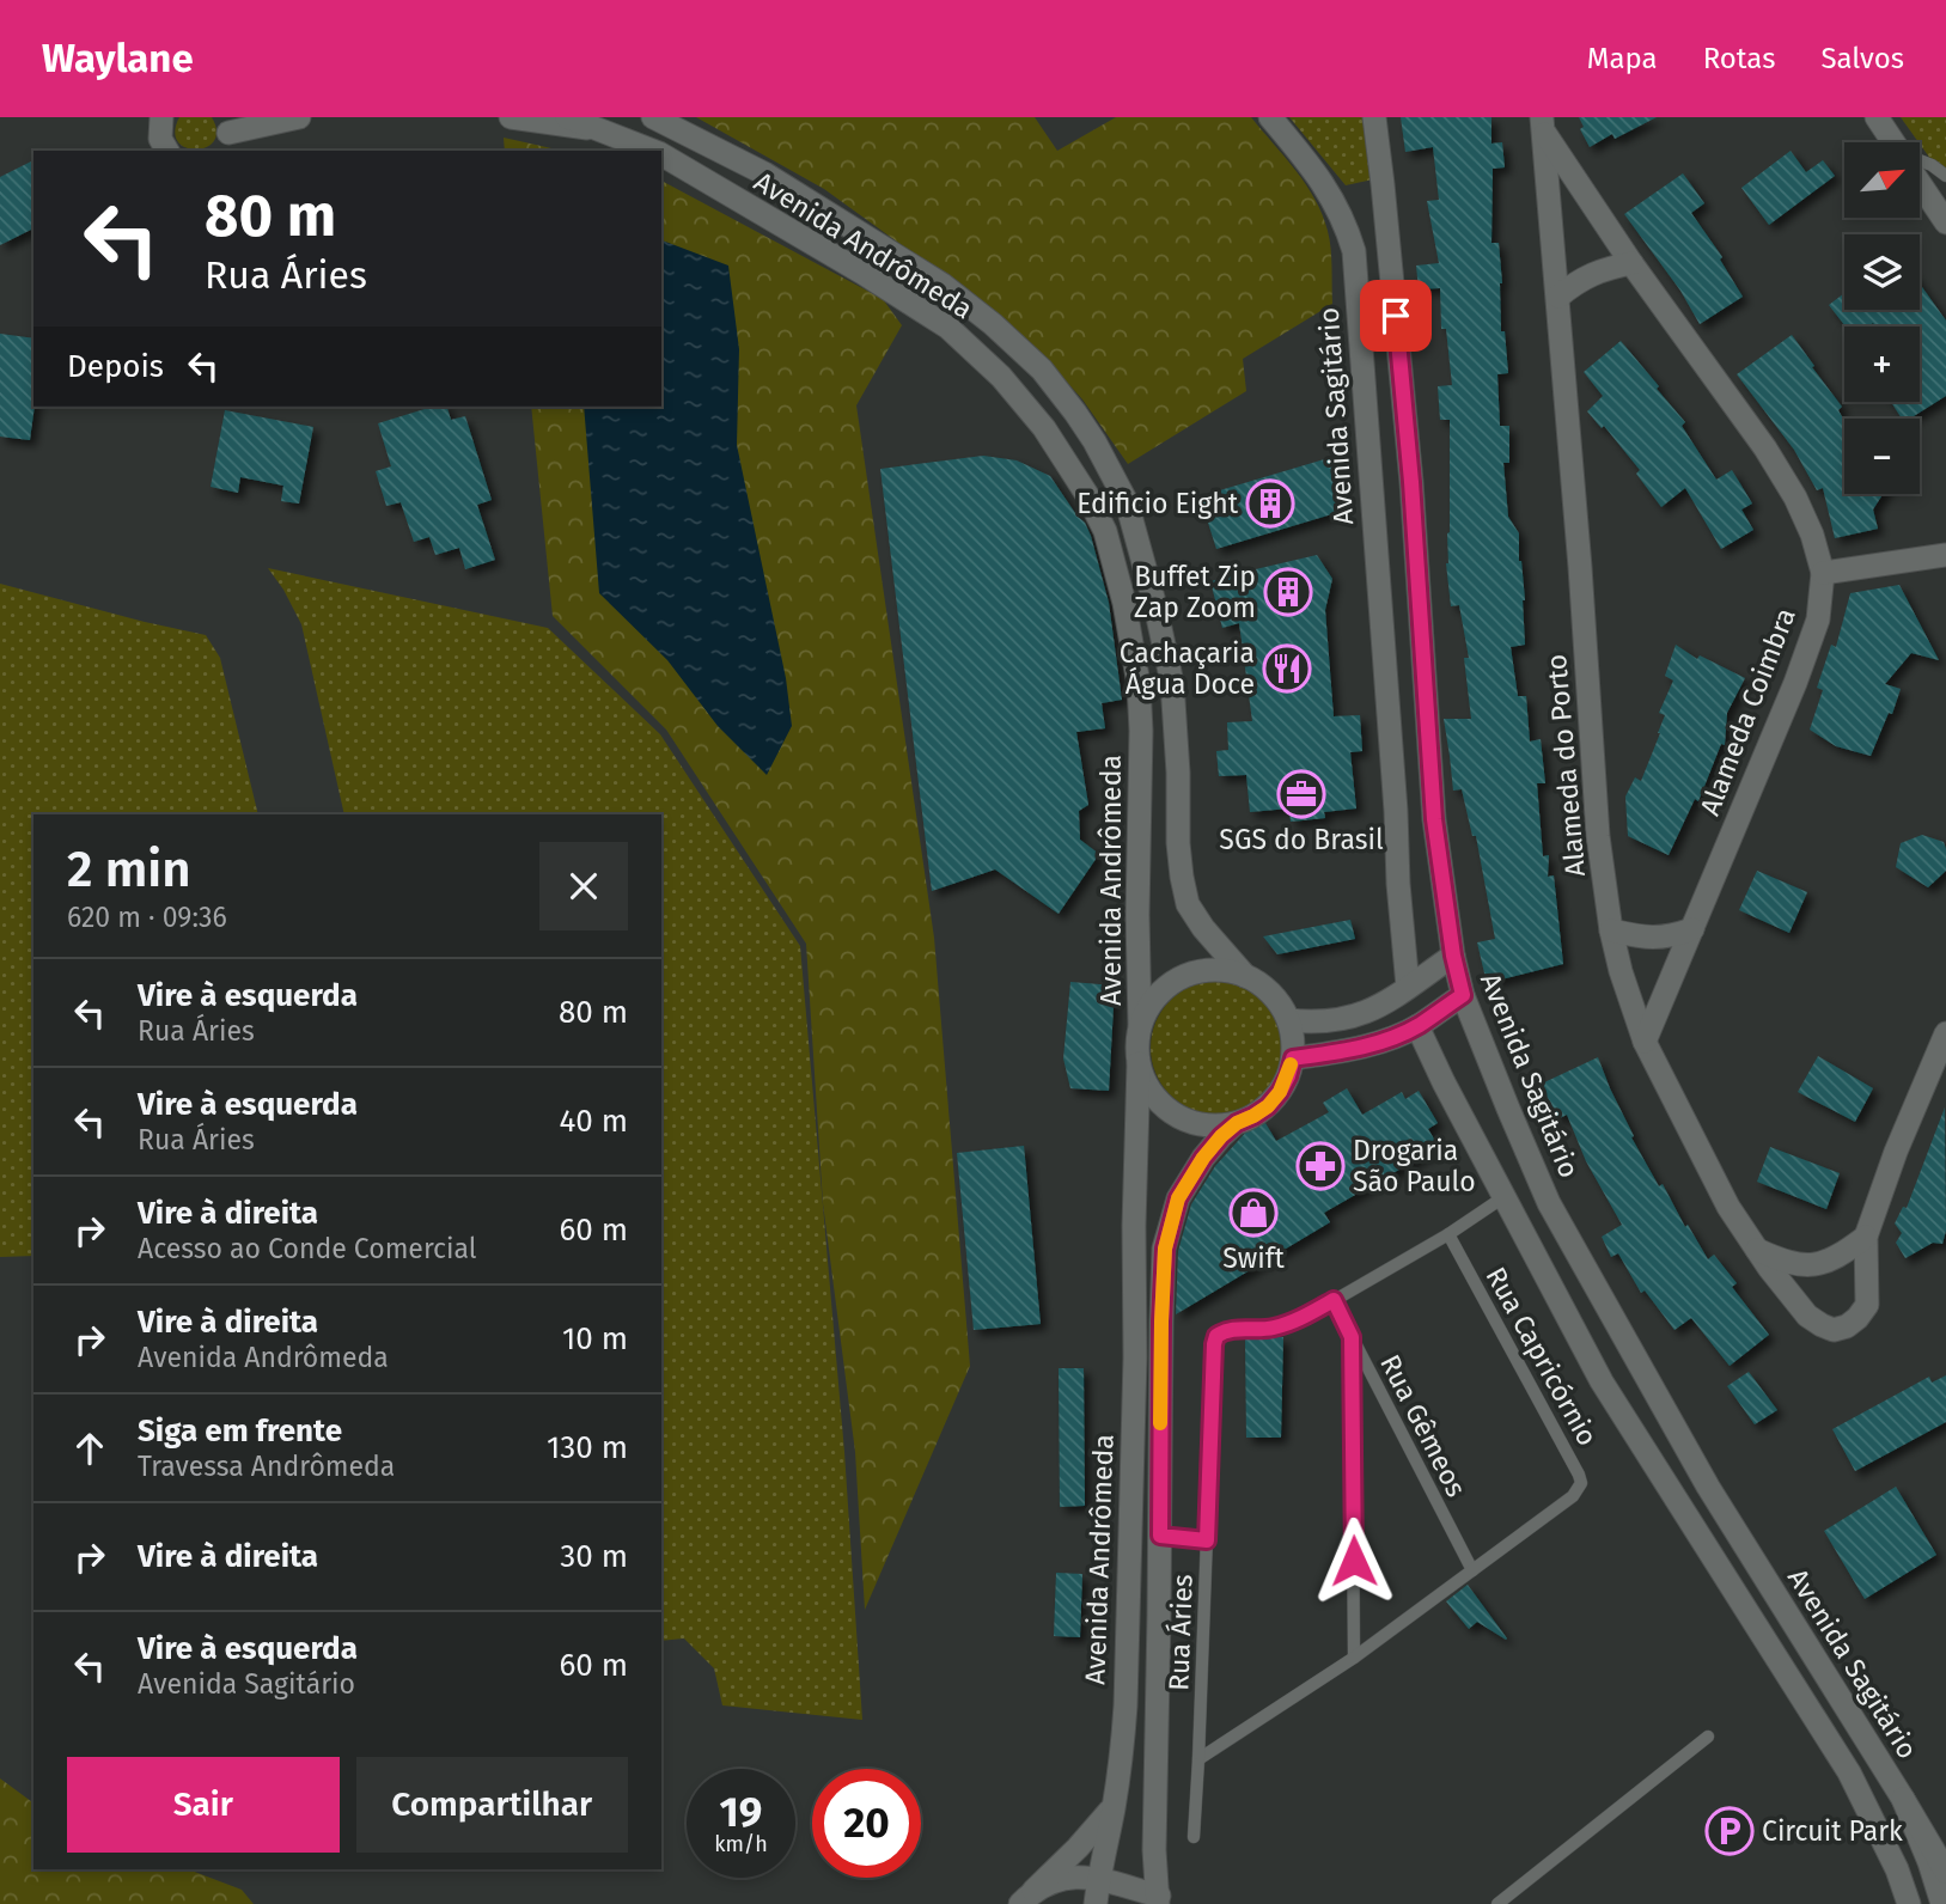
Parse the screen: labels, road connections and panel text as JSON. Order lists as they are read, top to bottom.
{
  "streets": {
    "street": [
      "Avenida Andrômeda",
      "Avenida Sagitário",
      "Alameda Coimbra",
      "Alameda do Porto"
    ],
    "lane": ["Rua Capricórnio", "Rua Gêmeos", "Rua Áries"]
  },
  "crossings": [
    ["Alameda Coimbra", "Alameda do Porto"],
    ["Rua Capricórnio", "Rua Gêmeos"],
    ["Rua Capricórnio", "Rua Áries"],
    ["Rua Gêmeos", "Rua Áries"]
  ],
  "places": {
    "building": ["Edificio Eight", "Buffet Zip Zap Zoom"],
    "restaurant": ["Cachaçaria Água Doce"],
    "office": ["SGS do Brasil"],
    "pharmacy": ["Drogaria São Paulo"],
    "shop": ["Swift"],
    "parking": ["Circuit Park"]
  },
  "north": "top right",
  "page": {
    "header": "Waylane",
    "nav": ["Mapa", "Rotas", "Salvos"],
    "map_buttons": ["+", "−"],
    "turn": ["80 m", "Rua Áries"],
    "then": "Depois",
    "heading": ["2 min", "620 m · 09:36"],
    "list": [
      {
        "name": "Vire à esquerda",
        "note": "Rua Áries",
        "value": "80 m"
      },
      {
        "name": "Vire à esquerda",
        "note": "Rua Áries",
        "value": "40 m"
      },
      {
        "name": "Vire à direita",
        "note": "Acesso ao Conde Comercial",
        "value": "60 m"
      },
      {
        "name": "Vire à direita",
        "note": "Avenida Andrômeda",
        "value": "10 m"
      },
      {
        "name": "Siga em frente",
        "note": "Travessa Andrômeda",
        "value": "130 m"
      },
      {
        "name": "Vire à direita",
        "value": "30 m"
      },
      {
        "name": "Vire à esquerda",
        "note": "Avenida Sagitário",
        "value": "60 m"
      }
    ],
    "buttons": ["Sair", "Compartilhar"],
    "speed": "19 km/h",
    "limit": "20"
  }
}
